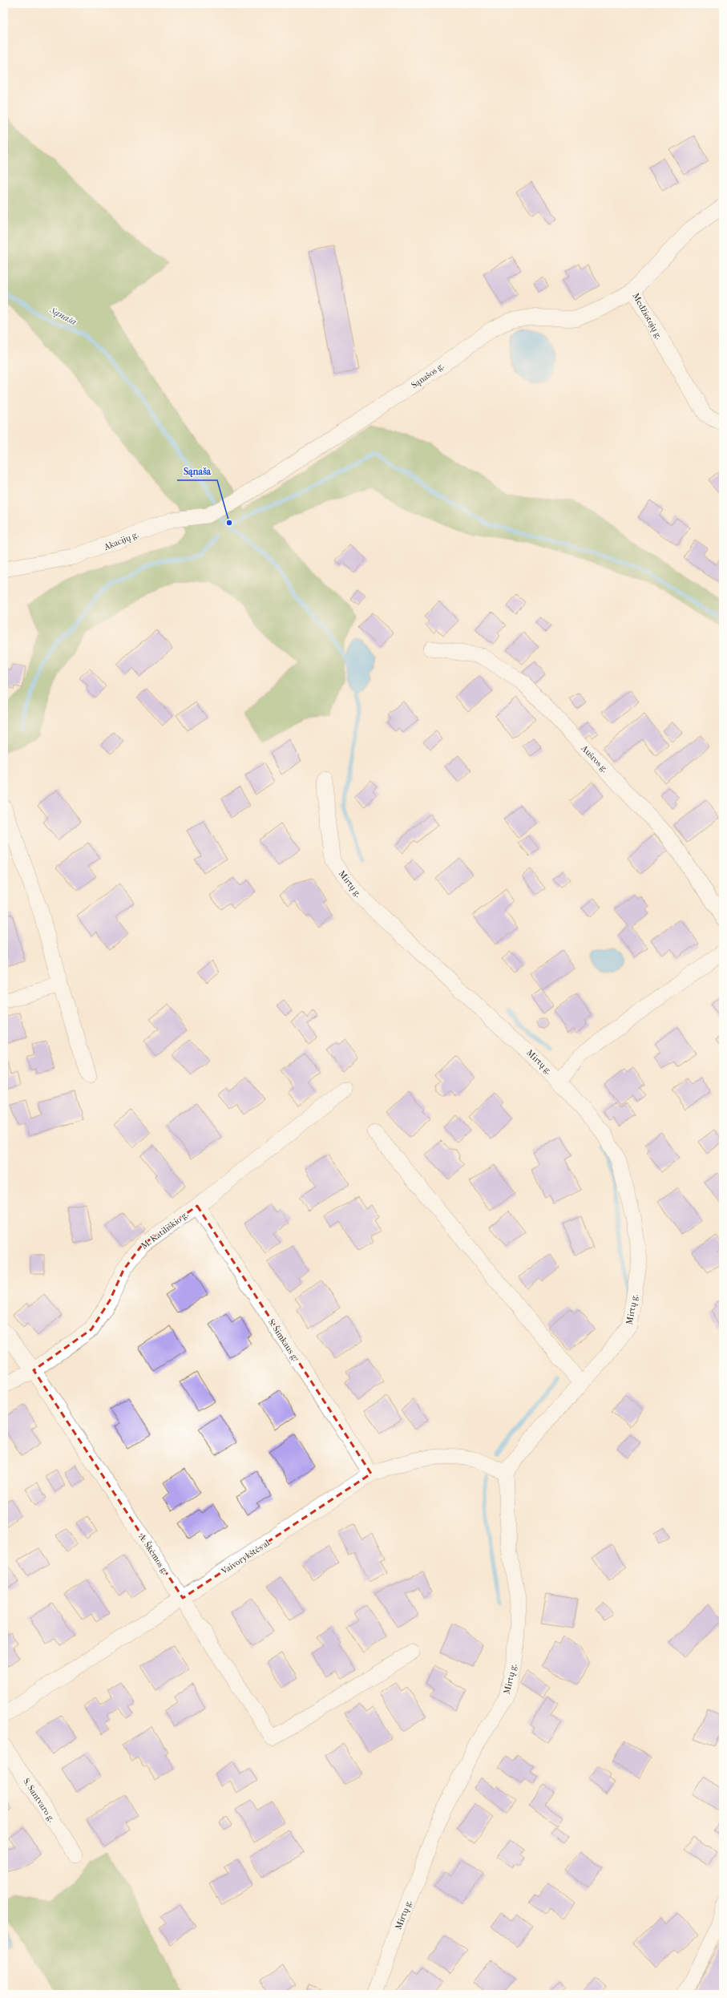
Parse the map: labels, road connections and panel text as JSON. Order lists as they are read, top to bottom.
{
  "streets": {
    "street": [
      "Medžiotojų g.",
      "Sąnašos g.",
      "Akacijų g.",
      "Aušros g.",
      "Mirtų g.",
      "M. Katiliškio g.",
      "S. Šimkaus g.",
      "A. Škėmos g.",
      "Vaivorykštės al.",
      "S. Santvaro g."
    ]
  },
  "crossings": [
    ["Medžiotojų g.", "Sąnašos g."],
    ["Sąnašos g.", "Akacijų g."],
    ["Mirtų g.", "Vaivorykštės al."],
    ["M. Katiliškio g.", "S. Šimkaus g."],
    ["M. Katiliškio g.", "A. Škėmos g."],
    ["S. Šimkaus g.", "Vaivorykštės al."],
    ["A. Škėmos g.", "Vaivorykštės al."]
  ],
  "water": ["Sąnaša"],
  "places": ["Sąnaša"]
}
